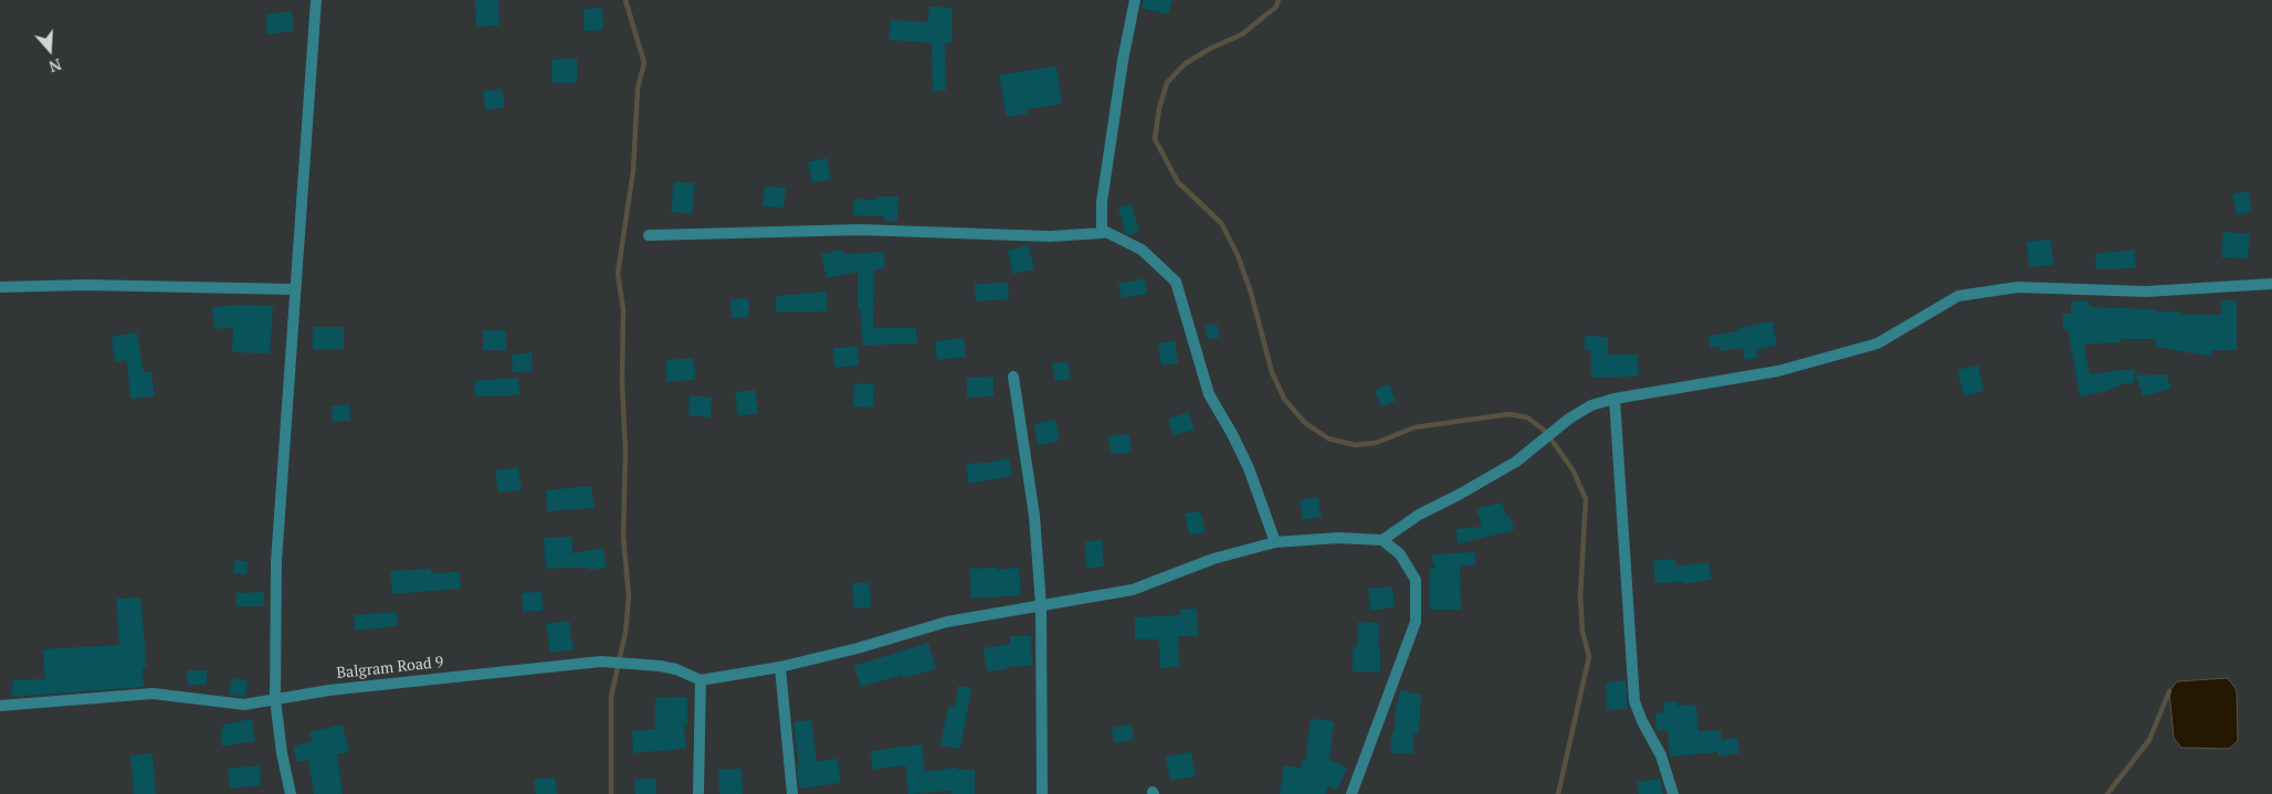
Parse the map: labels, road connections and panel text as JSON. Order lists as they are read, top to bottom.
{
  "streets": {
    "street": ["Balgram Road 9"]
  },
  "north": "bottom"
}
